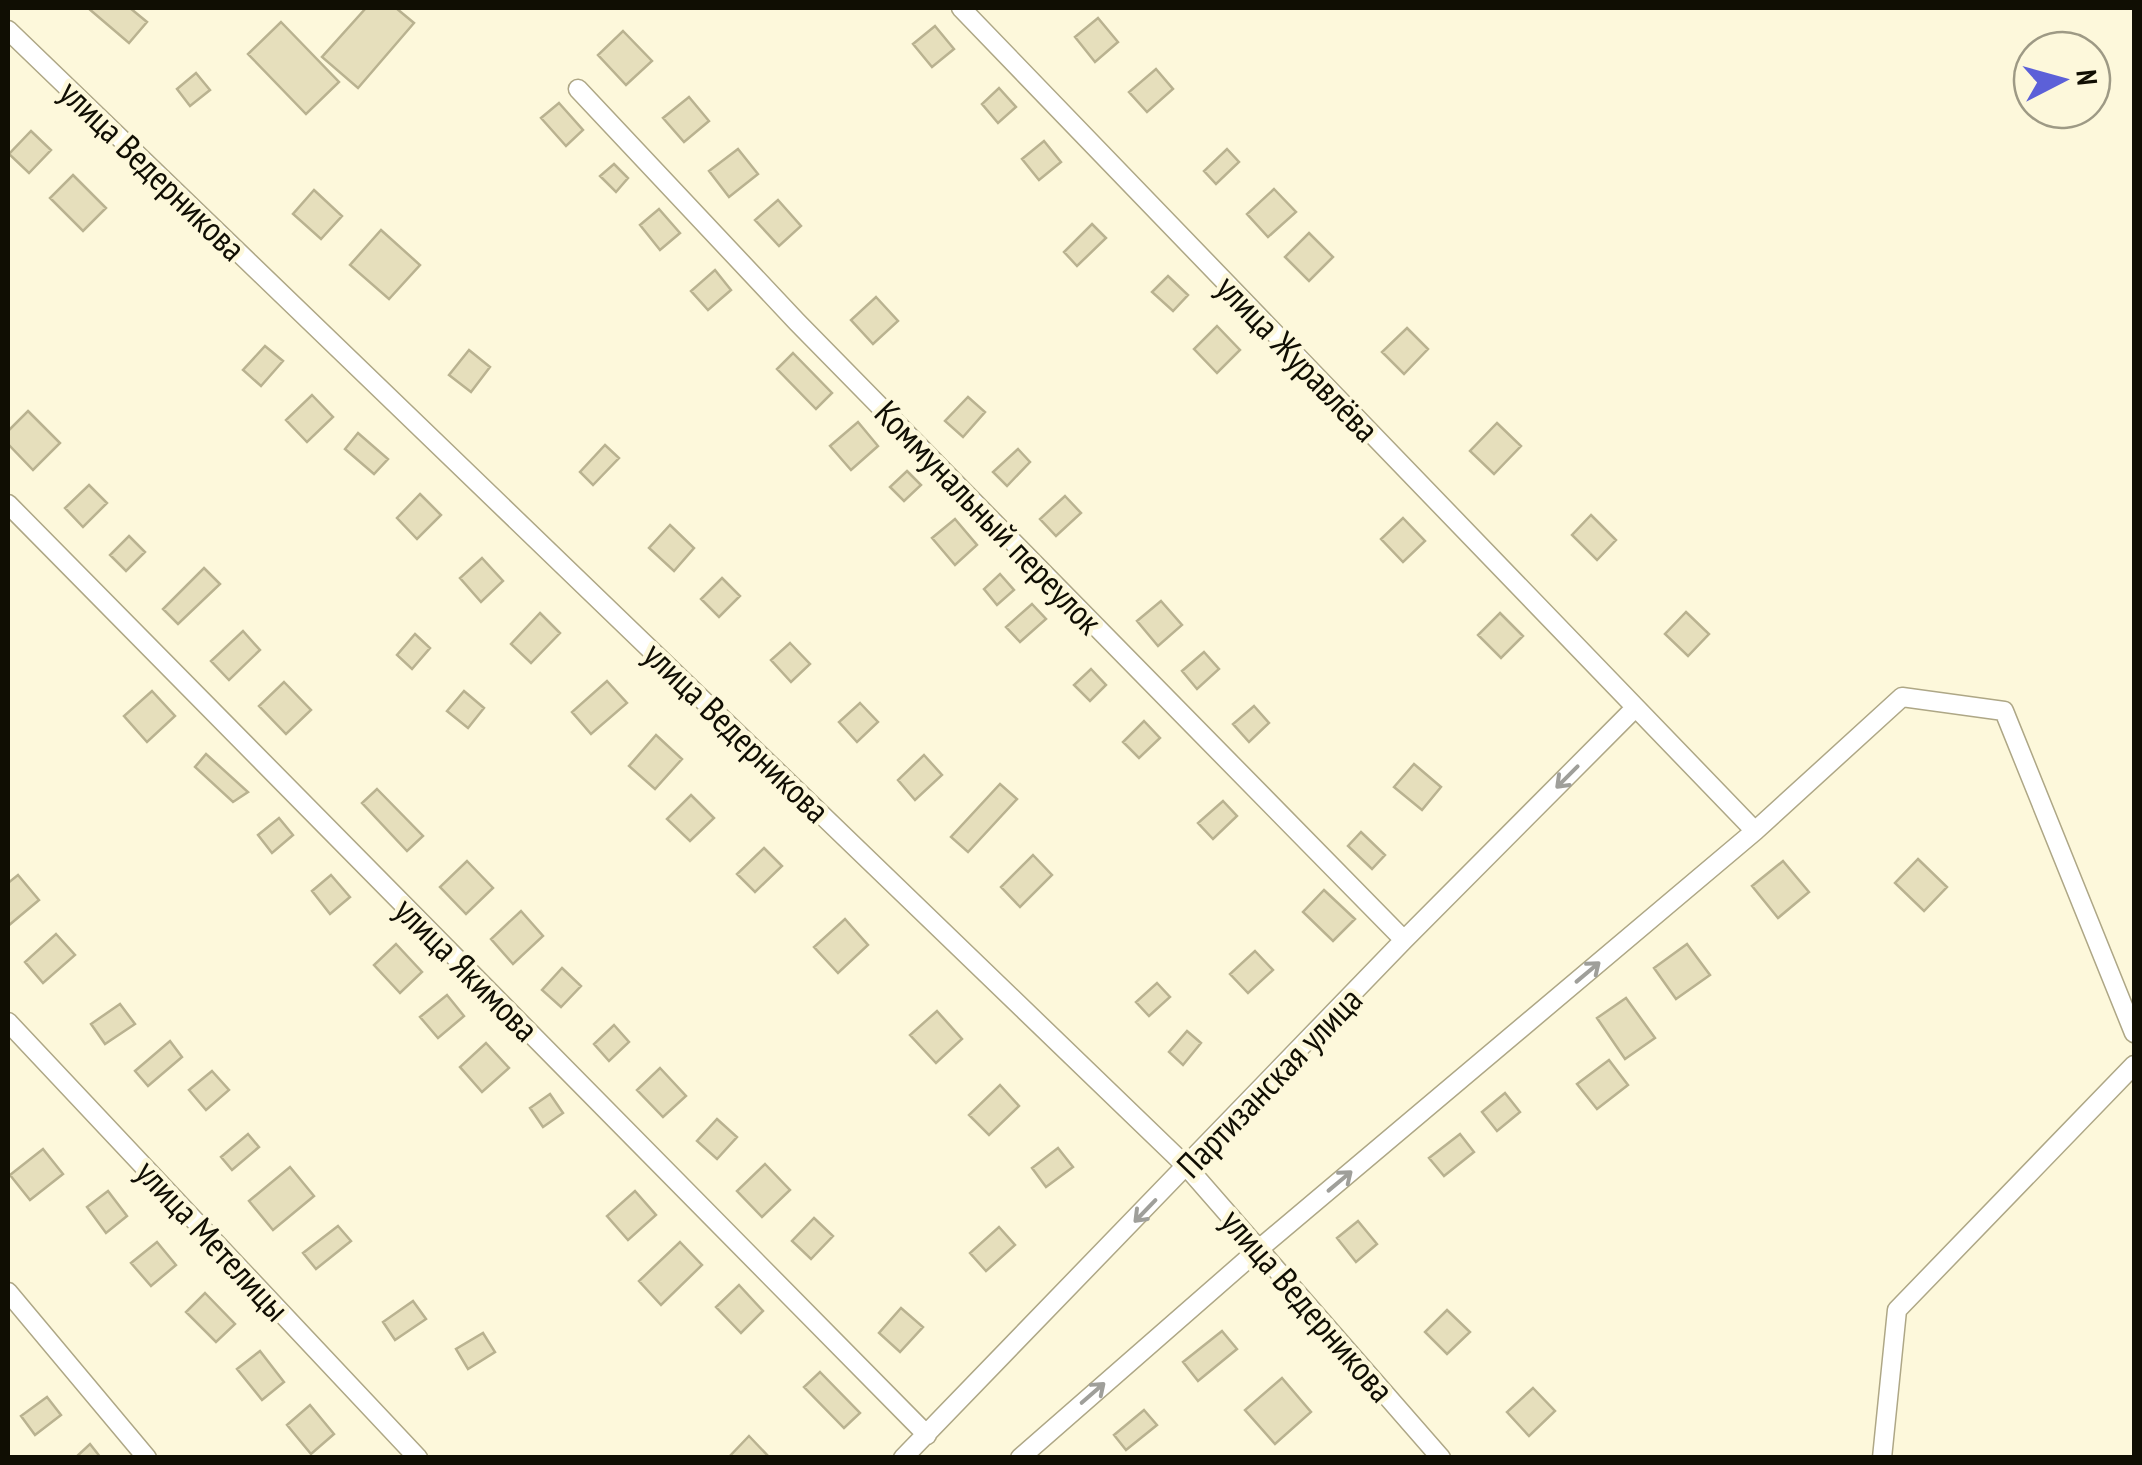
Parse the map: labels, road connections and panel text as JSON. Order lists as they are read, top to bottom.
{
  "streets": {
    "street": [
      "улица Ведерникова",
      "улица Журавлёва",
      "Коммунальный переулок",
      "улица Якимова",
      "Партизанская улица",
      "улица Метелицы"
    ]
  },
  "crossings": [
    ["улица Ведерникова", "Партизанская улица"],
    ["улица Журавлёва", "Партизанская улица"],
    ["Коммунальный переулок", "Партизанская улица"],
    ["улица Якимова", "Партизанская улица"]
  ],
  "north": "right"
}
